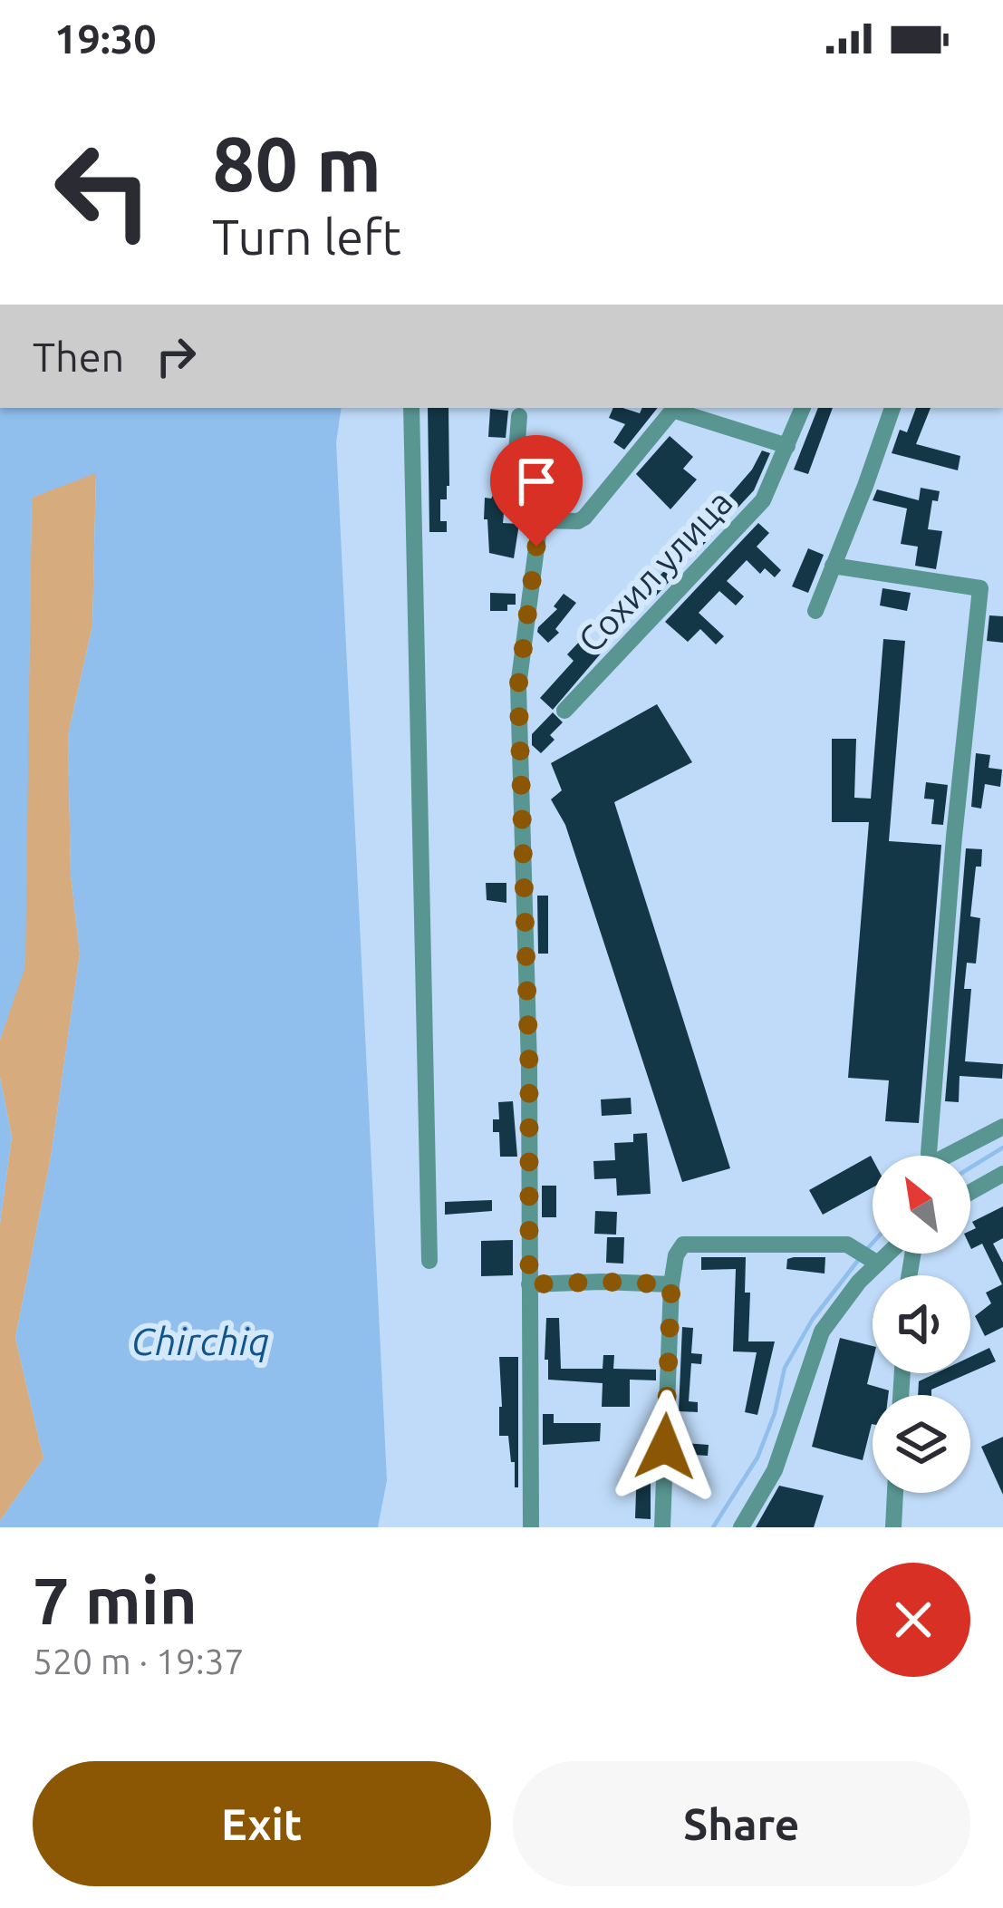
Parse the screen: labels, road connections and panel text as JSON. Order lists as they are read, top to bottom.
{
  "streets": {
    "street": ["Сохил улица"]
  },
  "water": ["Chirchiq"],
  "north": "top left",
  "page": {
    "status": "19:30",
    "turn": ["80 m", "Turn left"],
    "then": "Then",
    "heading": ["7 min", "520 m · 19:37"],
    "buttons": ["Exit", "Share"]
  }
}
